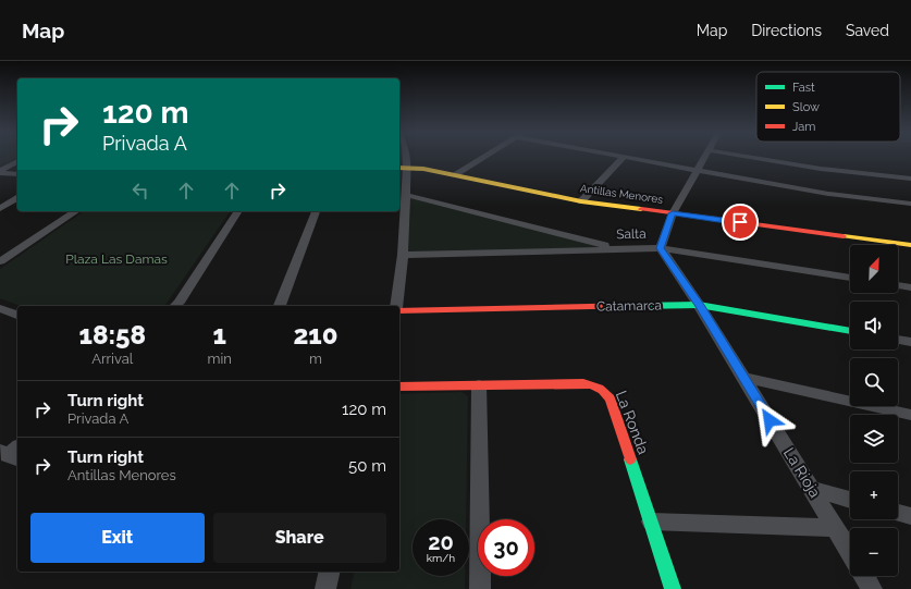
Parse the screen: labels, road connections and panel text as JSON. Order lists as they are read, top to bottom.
{
  "streets": {
    "street": [
      "Antillas Menores",
      "Salta",
      "Catamarca",
      "La Ronda",
      "La Rioja"
    ]
  },
  "crossings": [
    ["Salta", "La Rioja"],
    ["Catamarca", "La Rioja"]
  ],
  "parks": ["Plaza Las Damas"],
  "legend": ["Fast", "Slow", "Jam"],
  "north": "top right",
  "page": {
    "header": "Map",
    "nav": ["Map", "Directions", "Saved"],
    "turn": ["120 m", "Privada A"],
    "map_buttons": ["+", "−"],
    "eta": [
      "18:58",
      "Arrival",
      "1",
      "min",
      "210",
      "m"
    ],
    "list": [
      {
        "name": "Turn right",
        "note": "Privada A",
        "value": "120 m"
      },
      {
        "name": "Turn right",
        "note": "Antillas Menores",
        "value": "50 m"
      }
    ],
    "buttons": ["Exit", "Share"],
    "speed": "20 km/h",
    "limit": "30"
  }
}
